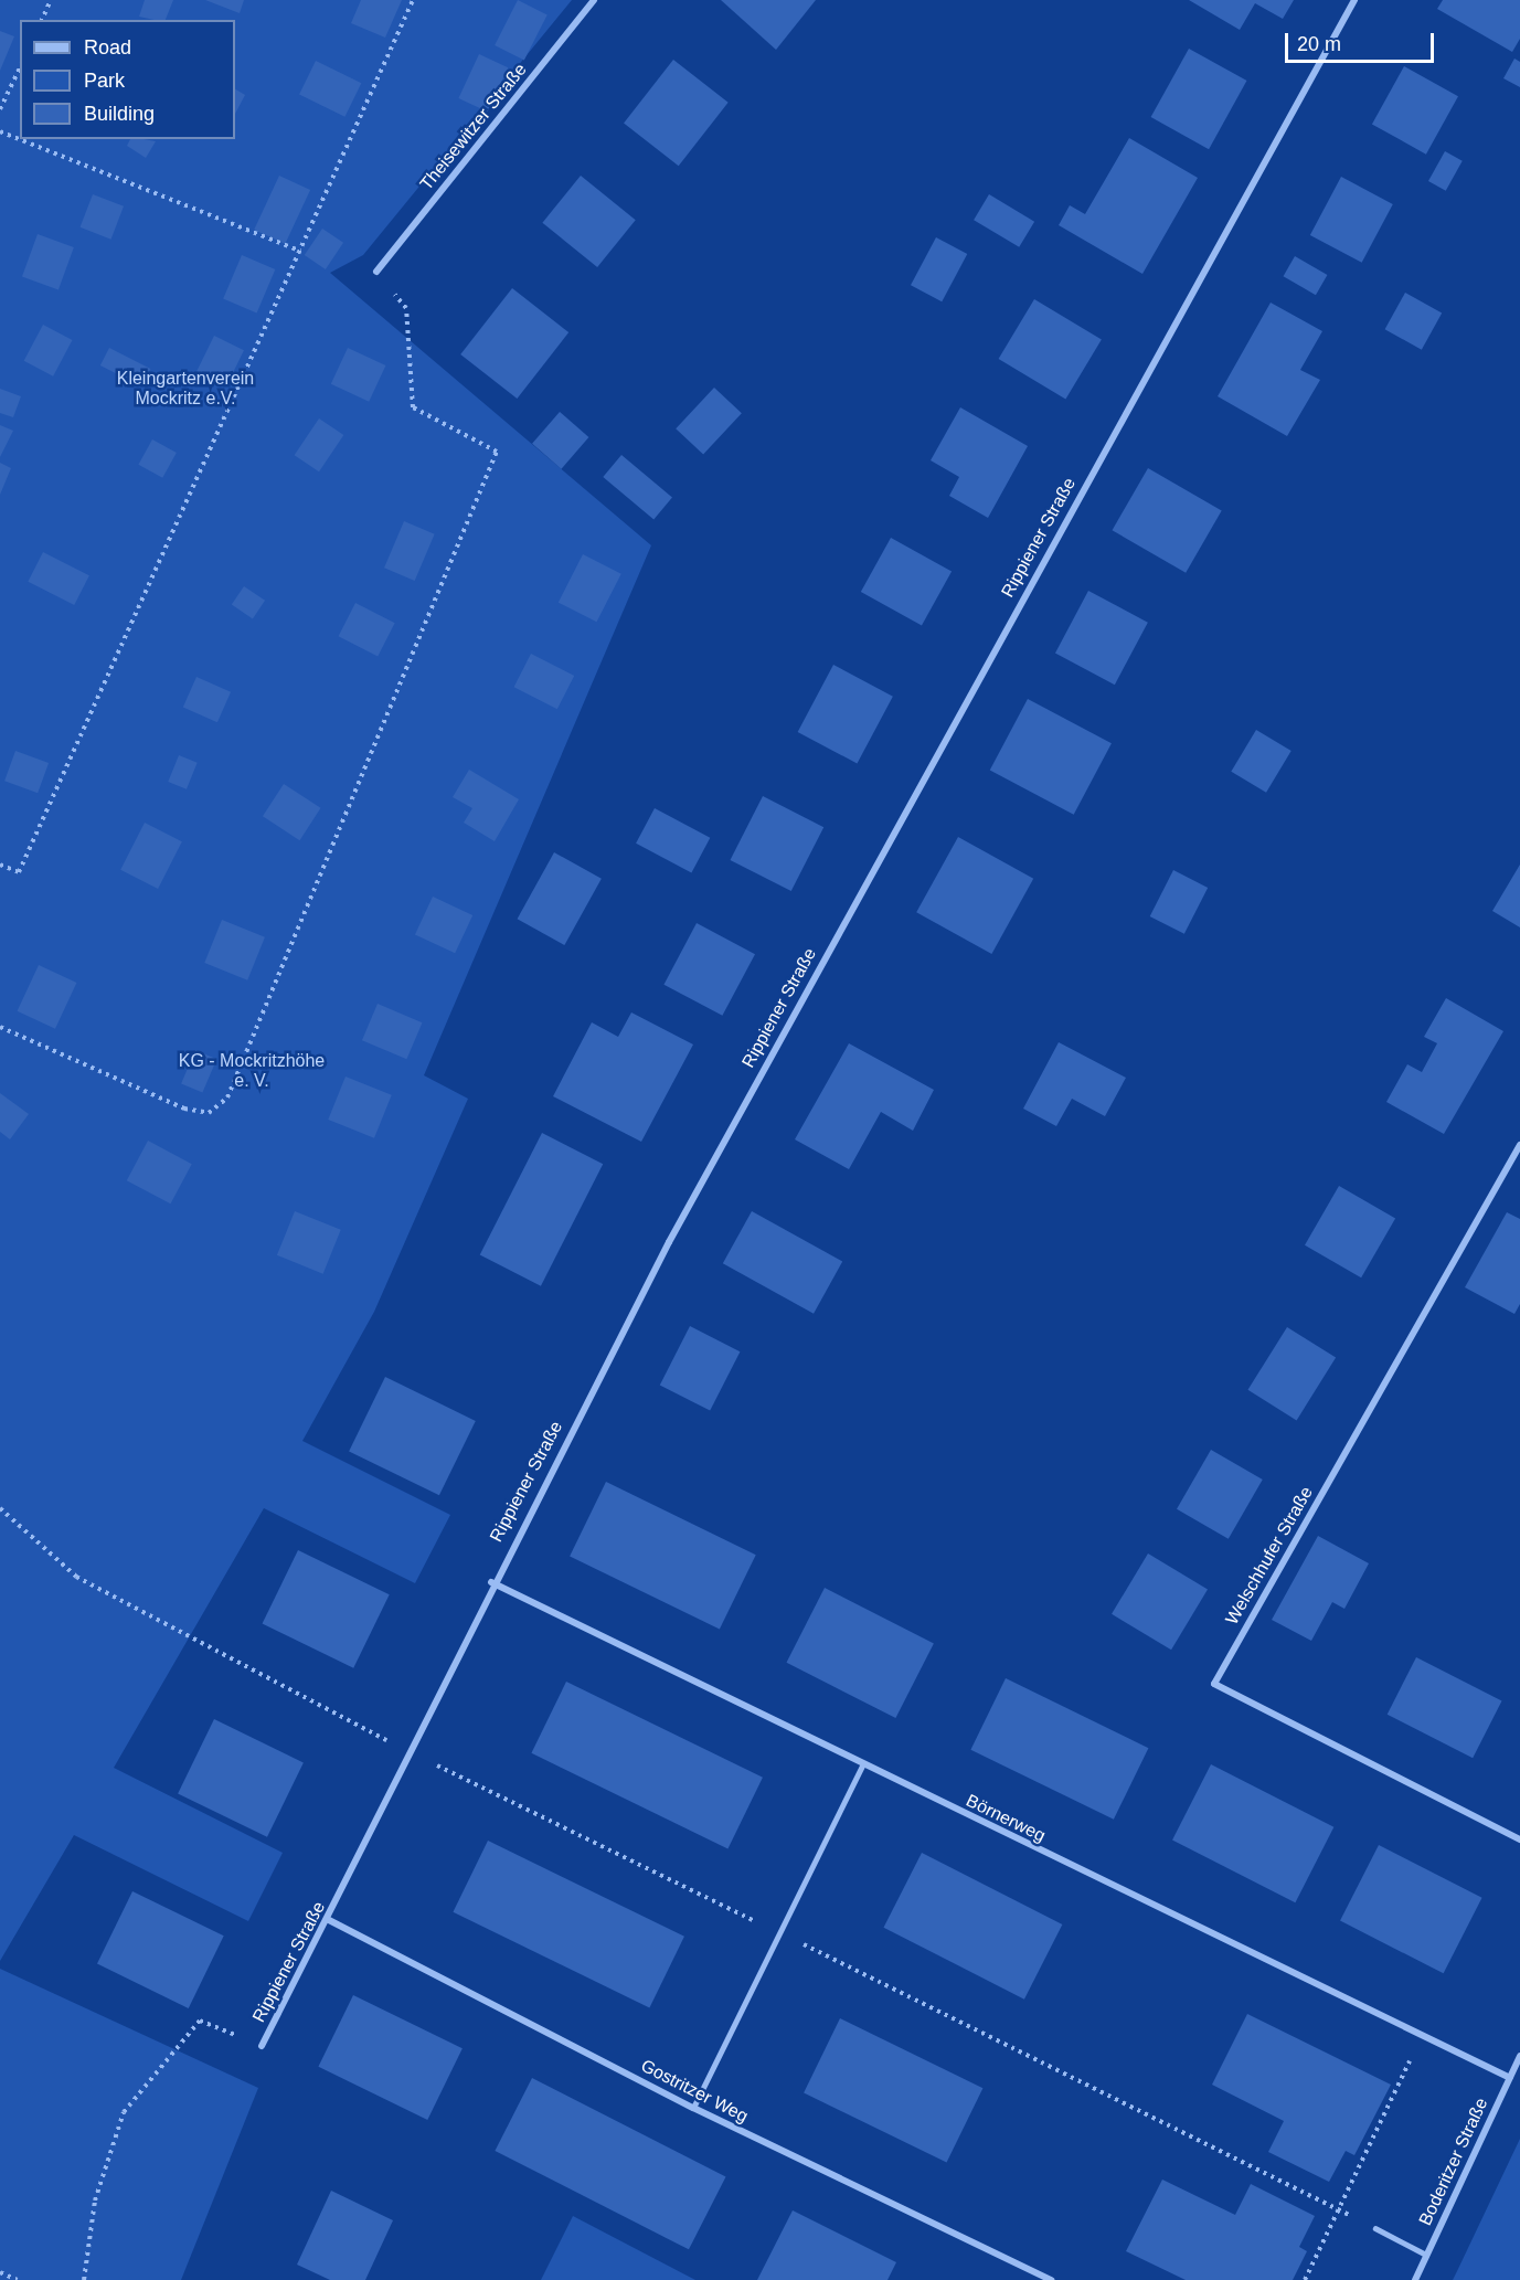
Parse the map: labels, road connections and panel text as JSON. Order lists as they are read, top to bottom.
{
  "streets": {
    "street": [
      "Theisewitzer Straße",
      "Rippiener Straße",
      "Welschhufer Straße",
      "Börnerweg",
      "Gostritzer Weg",
      "Boderitzer Straße"
    ]
  },
  "crossings": [
    ["Rippiener Straße", "Börnerweg"],
    ["Rippiener Straße", "Gostritzer Weg"],
    ["Börnerweg", "Boderitzer Straße"]
  ],
  "parks": ["Kleingartenverein Mockritz e.V.", "KG - Mockritzhöhe e. V."],
  "legend": ["Road", "Park", "Building"],
  "scale_bar": "20 m"
}
